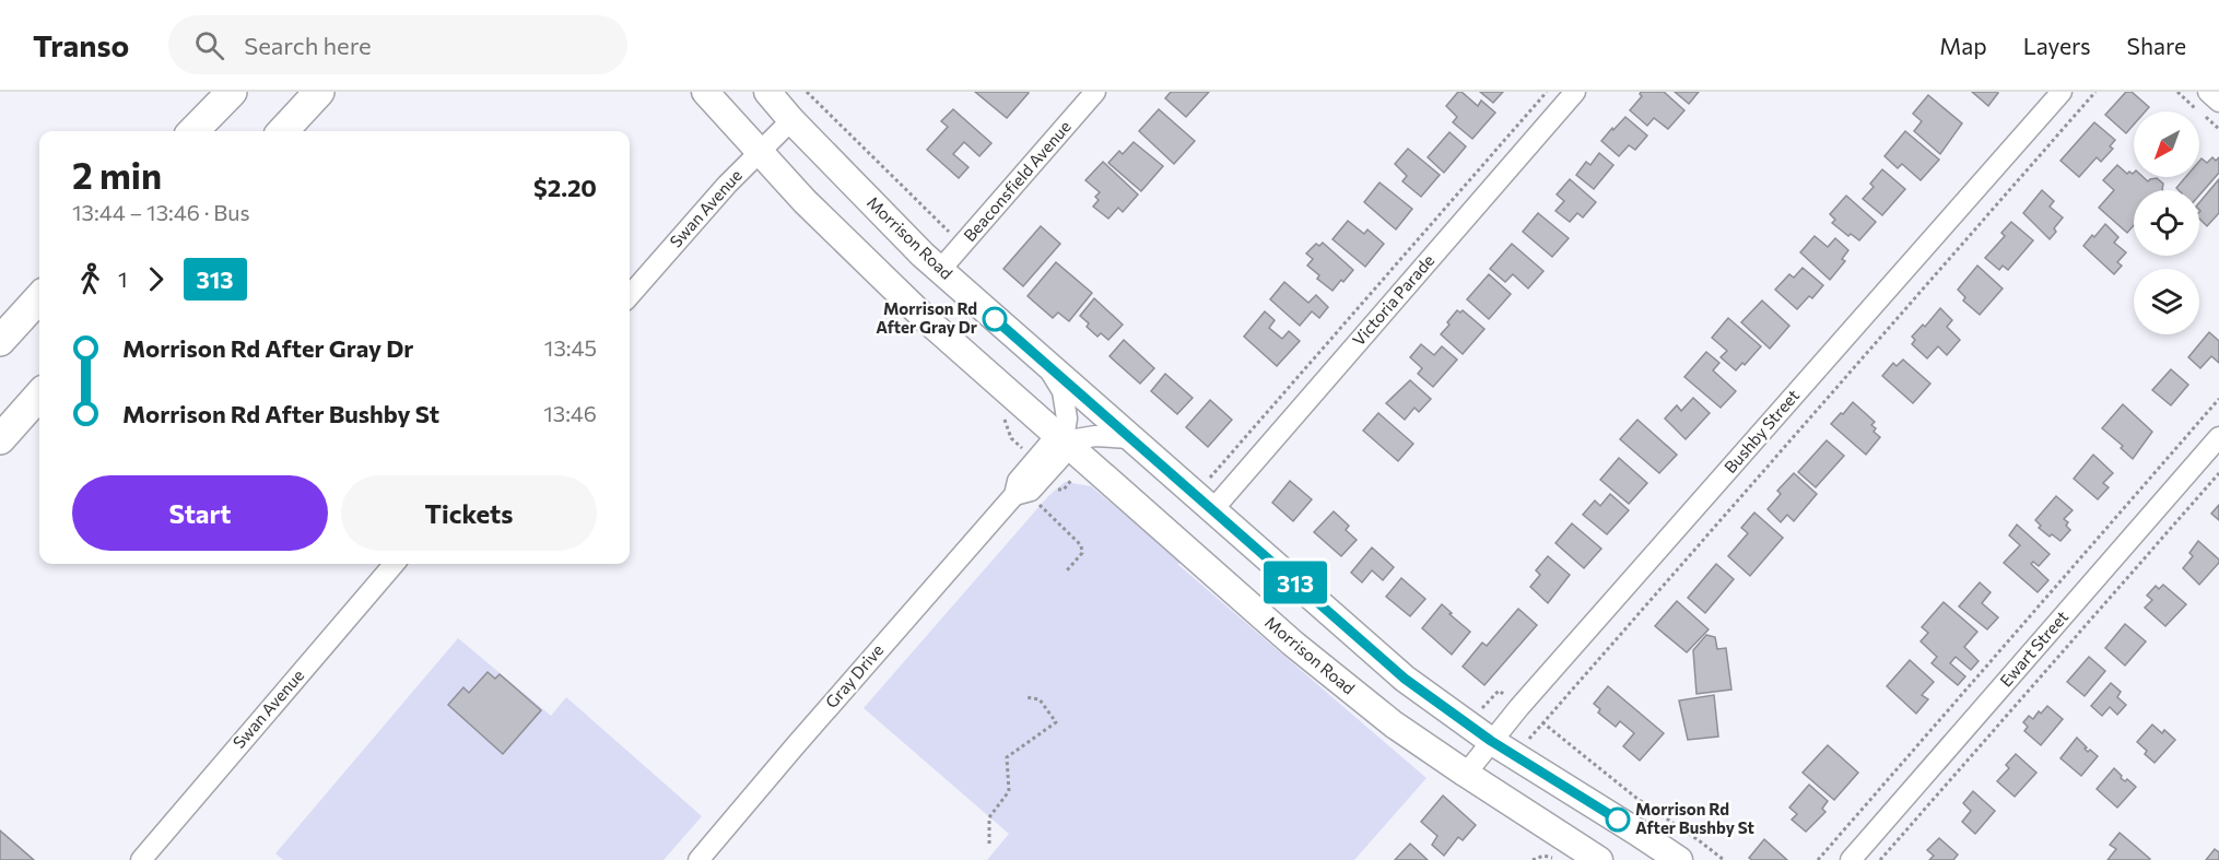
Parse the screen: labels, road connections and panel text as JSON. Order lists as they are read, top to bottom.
{
  "streets": {
    "main road": ["Morrison Road"],
    "street": [
      "Beaconsfield Avenue",
      "Swan Avenue",
      "Victoria Parade",
      "Bushby Street",
      "Ewart Street",
      "Gray Drive"
    ]
  },
  "crossings": [
    ["Beaconsfield Avenue", "Morrison Road"],
    ["Swan Avenue", "Morrison Road"],
    ["Morrison Road", "Victoria Parade"],
    ["Morrison Road", "Bushby Street"],
    ["Morrison Road", "Gray Drive"]
  ],
  "places": ["Morrison Rd After Gray Dr", "Morrison Rd After Bushby St"],
  "lines": ["bus line 313"],
  "north": "bottom left",
  "page": {
    "header": "Transo",
    "search": "Search here",
    "nav": ["Map", "Layers", "Share"],
    "on_map": "313",
    "heading": ["2 min", "13:44 – 13:46 · Bus", "$2.20"],
    "legs": ["1", "313"],
    "list": [
      {
        "name": "Morrison Rd After Gray Dr",
        "value": "13:45"
      },
      {
        "name": "Morrison Rd After Bushby St",
        "value": "13:46"
      }
    ],
    "buttons": ["Start", "Tickets"]
  }
}
